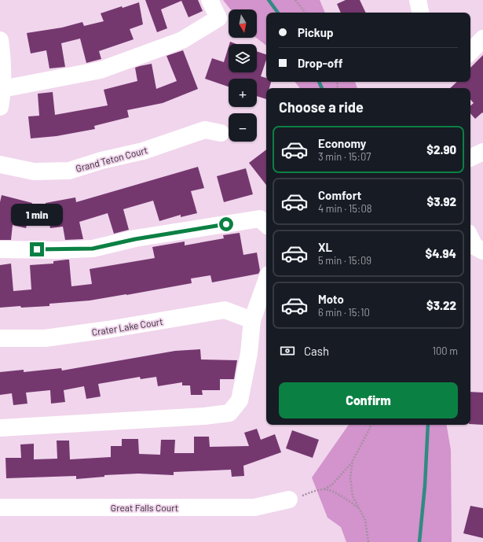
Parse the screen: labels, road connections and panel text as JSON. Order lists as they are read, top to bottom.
{
  "streets": {
    "street": ["Grand Teton Court", "Crater Lake Court", "Great Falls Court"]
  },
  "north": "bottom",
  "page": {
    "map_buttons": ["+", "−"],
    "banner": ["Pickup", "Drop-off"],
    "heading": "Choose a ride",
    "list": [
      {
        "name": "Economy",
        "note": "3 min · 15:07",
        "value": "$2.90"
      },
      {
        "name": "Comfort",
        "note": "4 min · 15:08",
        "value": "$3.92"
      },
      {
        "name": "XL",
        "note": "5 min · 15:09",
        "value": "$4.94"
      },
      {
        "name": "Moto",
        "note": "6 min · 15:10",
        "value": "$3.22"
      }
    ],
    "bubble": "1 min",
    "pay": ["Cash", "100 m"],
    "buttons": "Confirm"
  }
}
